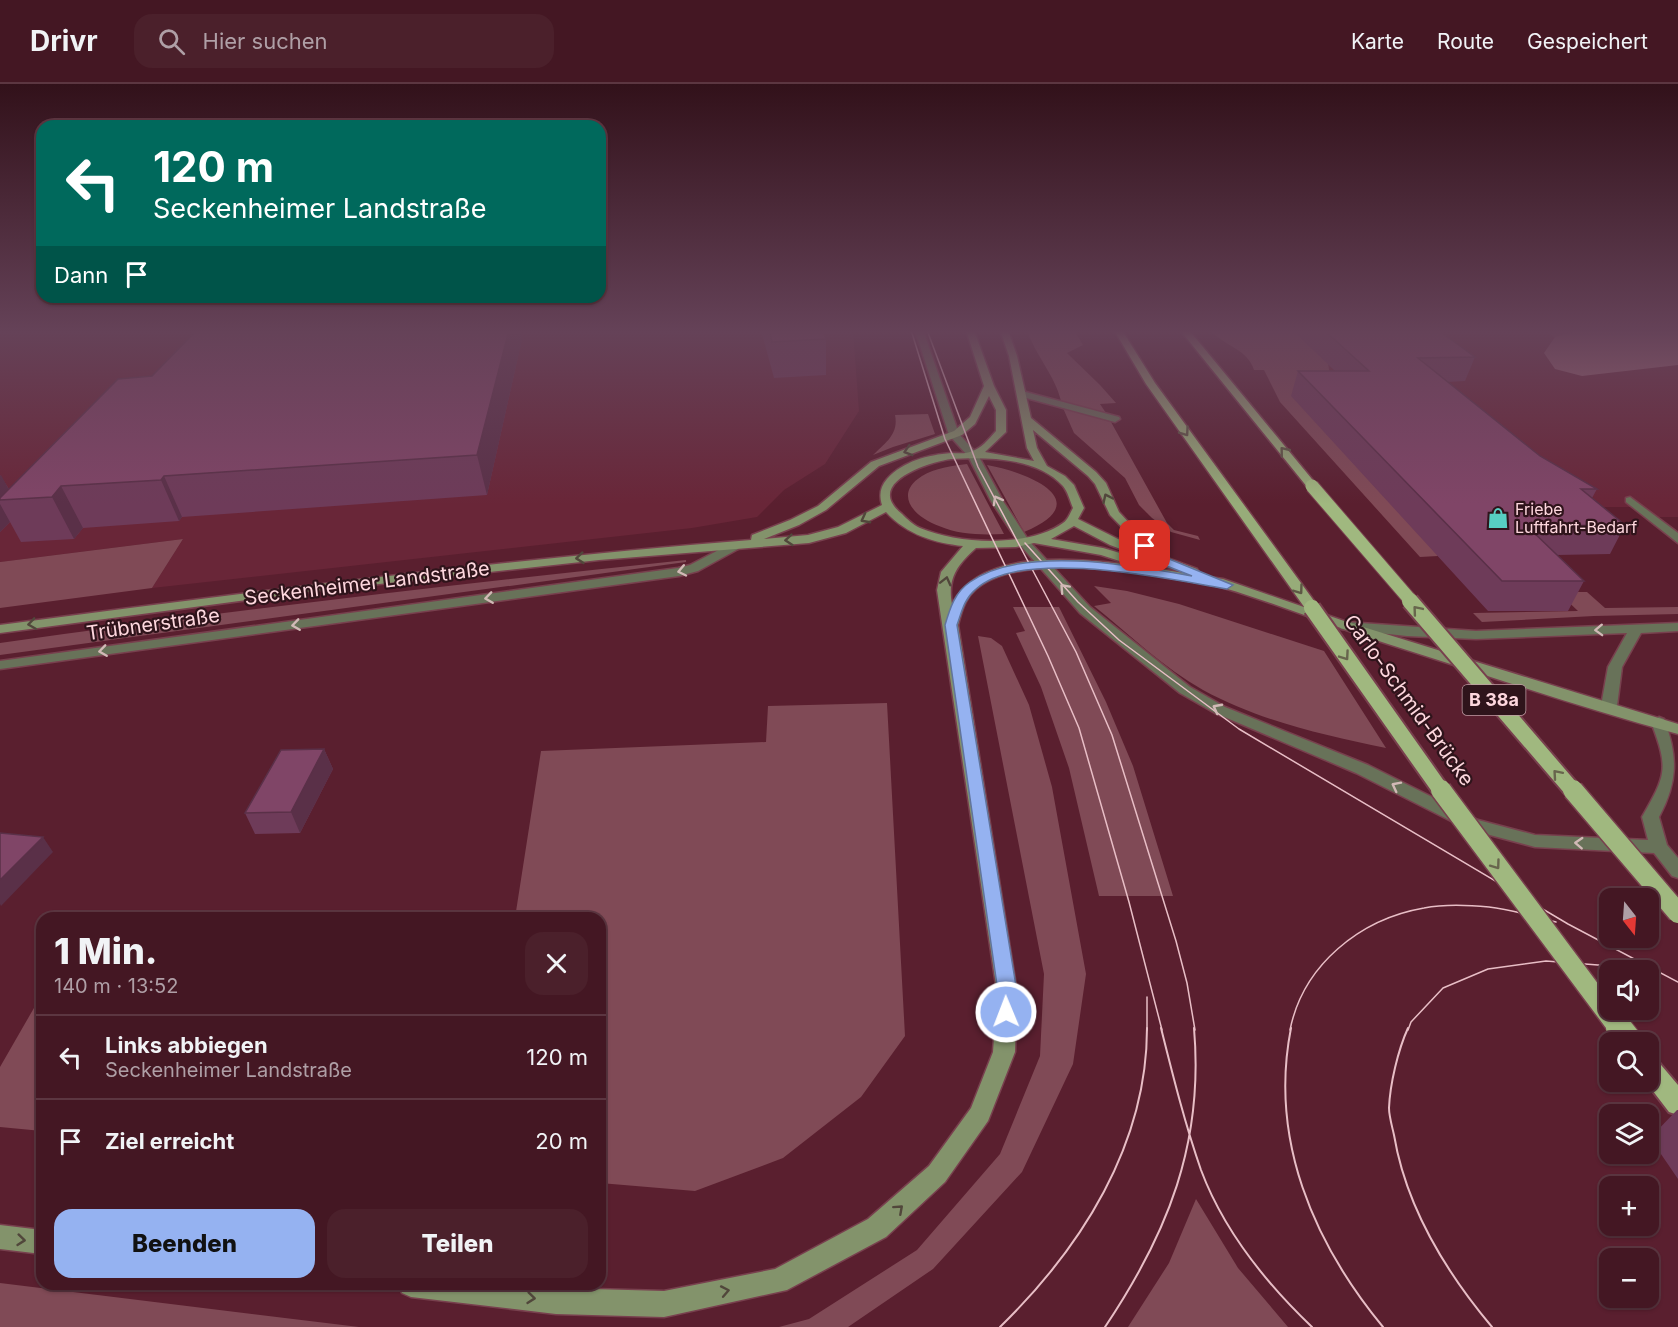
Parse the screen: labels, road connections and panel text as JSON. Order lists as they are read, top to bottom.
{
  "streets": {
    "highway": ["Carlo-Schmid-Brücke", "B 38a"],
    "main road": ["Seckenheimer Landstraße"],
    "street": ["Trübnerstraße"]
  },
  "crossings": [
    ["Seckenheimer Landstraße", "Trübnerstraße"]
  ],
  "one_way": ["Seckenheimer Landstraße", "Trübnerstraße"],
  "places": {
    "shop": ["Friebe Luftfahrt-Bedarf"]
  },
  "north": "bottom",
  "page": {
    "header": "Drivr",
    "search": "Hier suchen",
    "nav": ["Karte", "Route", "Gespeichert"],
    "turn": ["120 m", "Seckenheimer Landstraße"],
    "then": "Dann",
    "map_buttons": ["+", "−"],
    "heading": ["1 Min.", "140 m · 13:52"],
    "list": [
      {
        "name": "Links abbiegen",
        "note": "Seckenheimer Landstraße",
        "value": "120 m"
      },
      {
        "name": "Ziel erreicht",
        "value": "20 m"
      }
    ],
    "buttons": ["Beenden", "Teilen"]
  }
}
